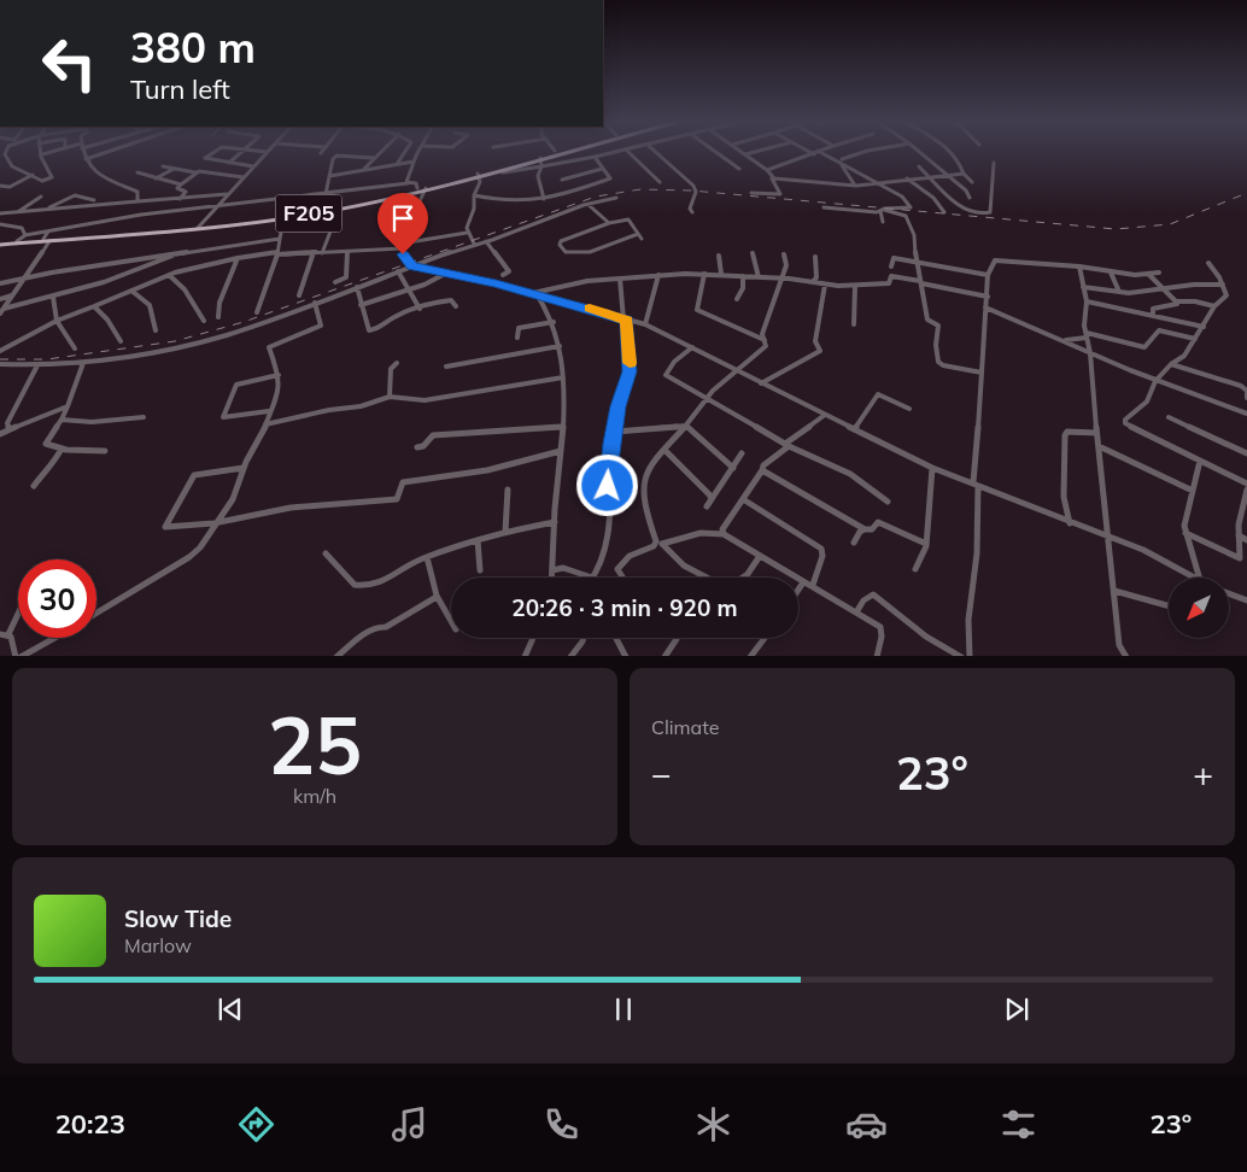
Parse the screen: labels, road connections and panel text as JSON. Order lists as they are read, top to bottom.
{
  "streets": {
    "main road": ["F205"]
  },
  "north": "bottom left",
  "page": {
    "turn": ["380 m", "Turn left"],
    "limit": "30",
    "trip": "20:26 · 3 min · 920 m",
    "tile": [
      ["25", "km/h"],
      "Climate"
    ],
    "heat": ["−", "23°", "+"],
    "song": ["Slow Tide", "Marlow"],
    "tabs": ["20:23", "23°"]
  }
}
